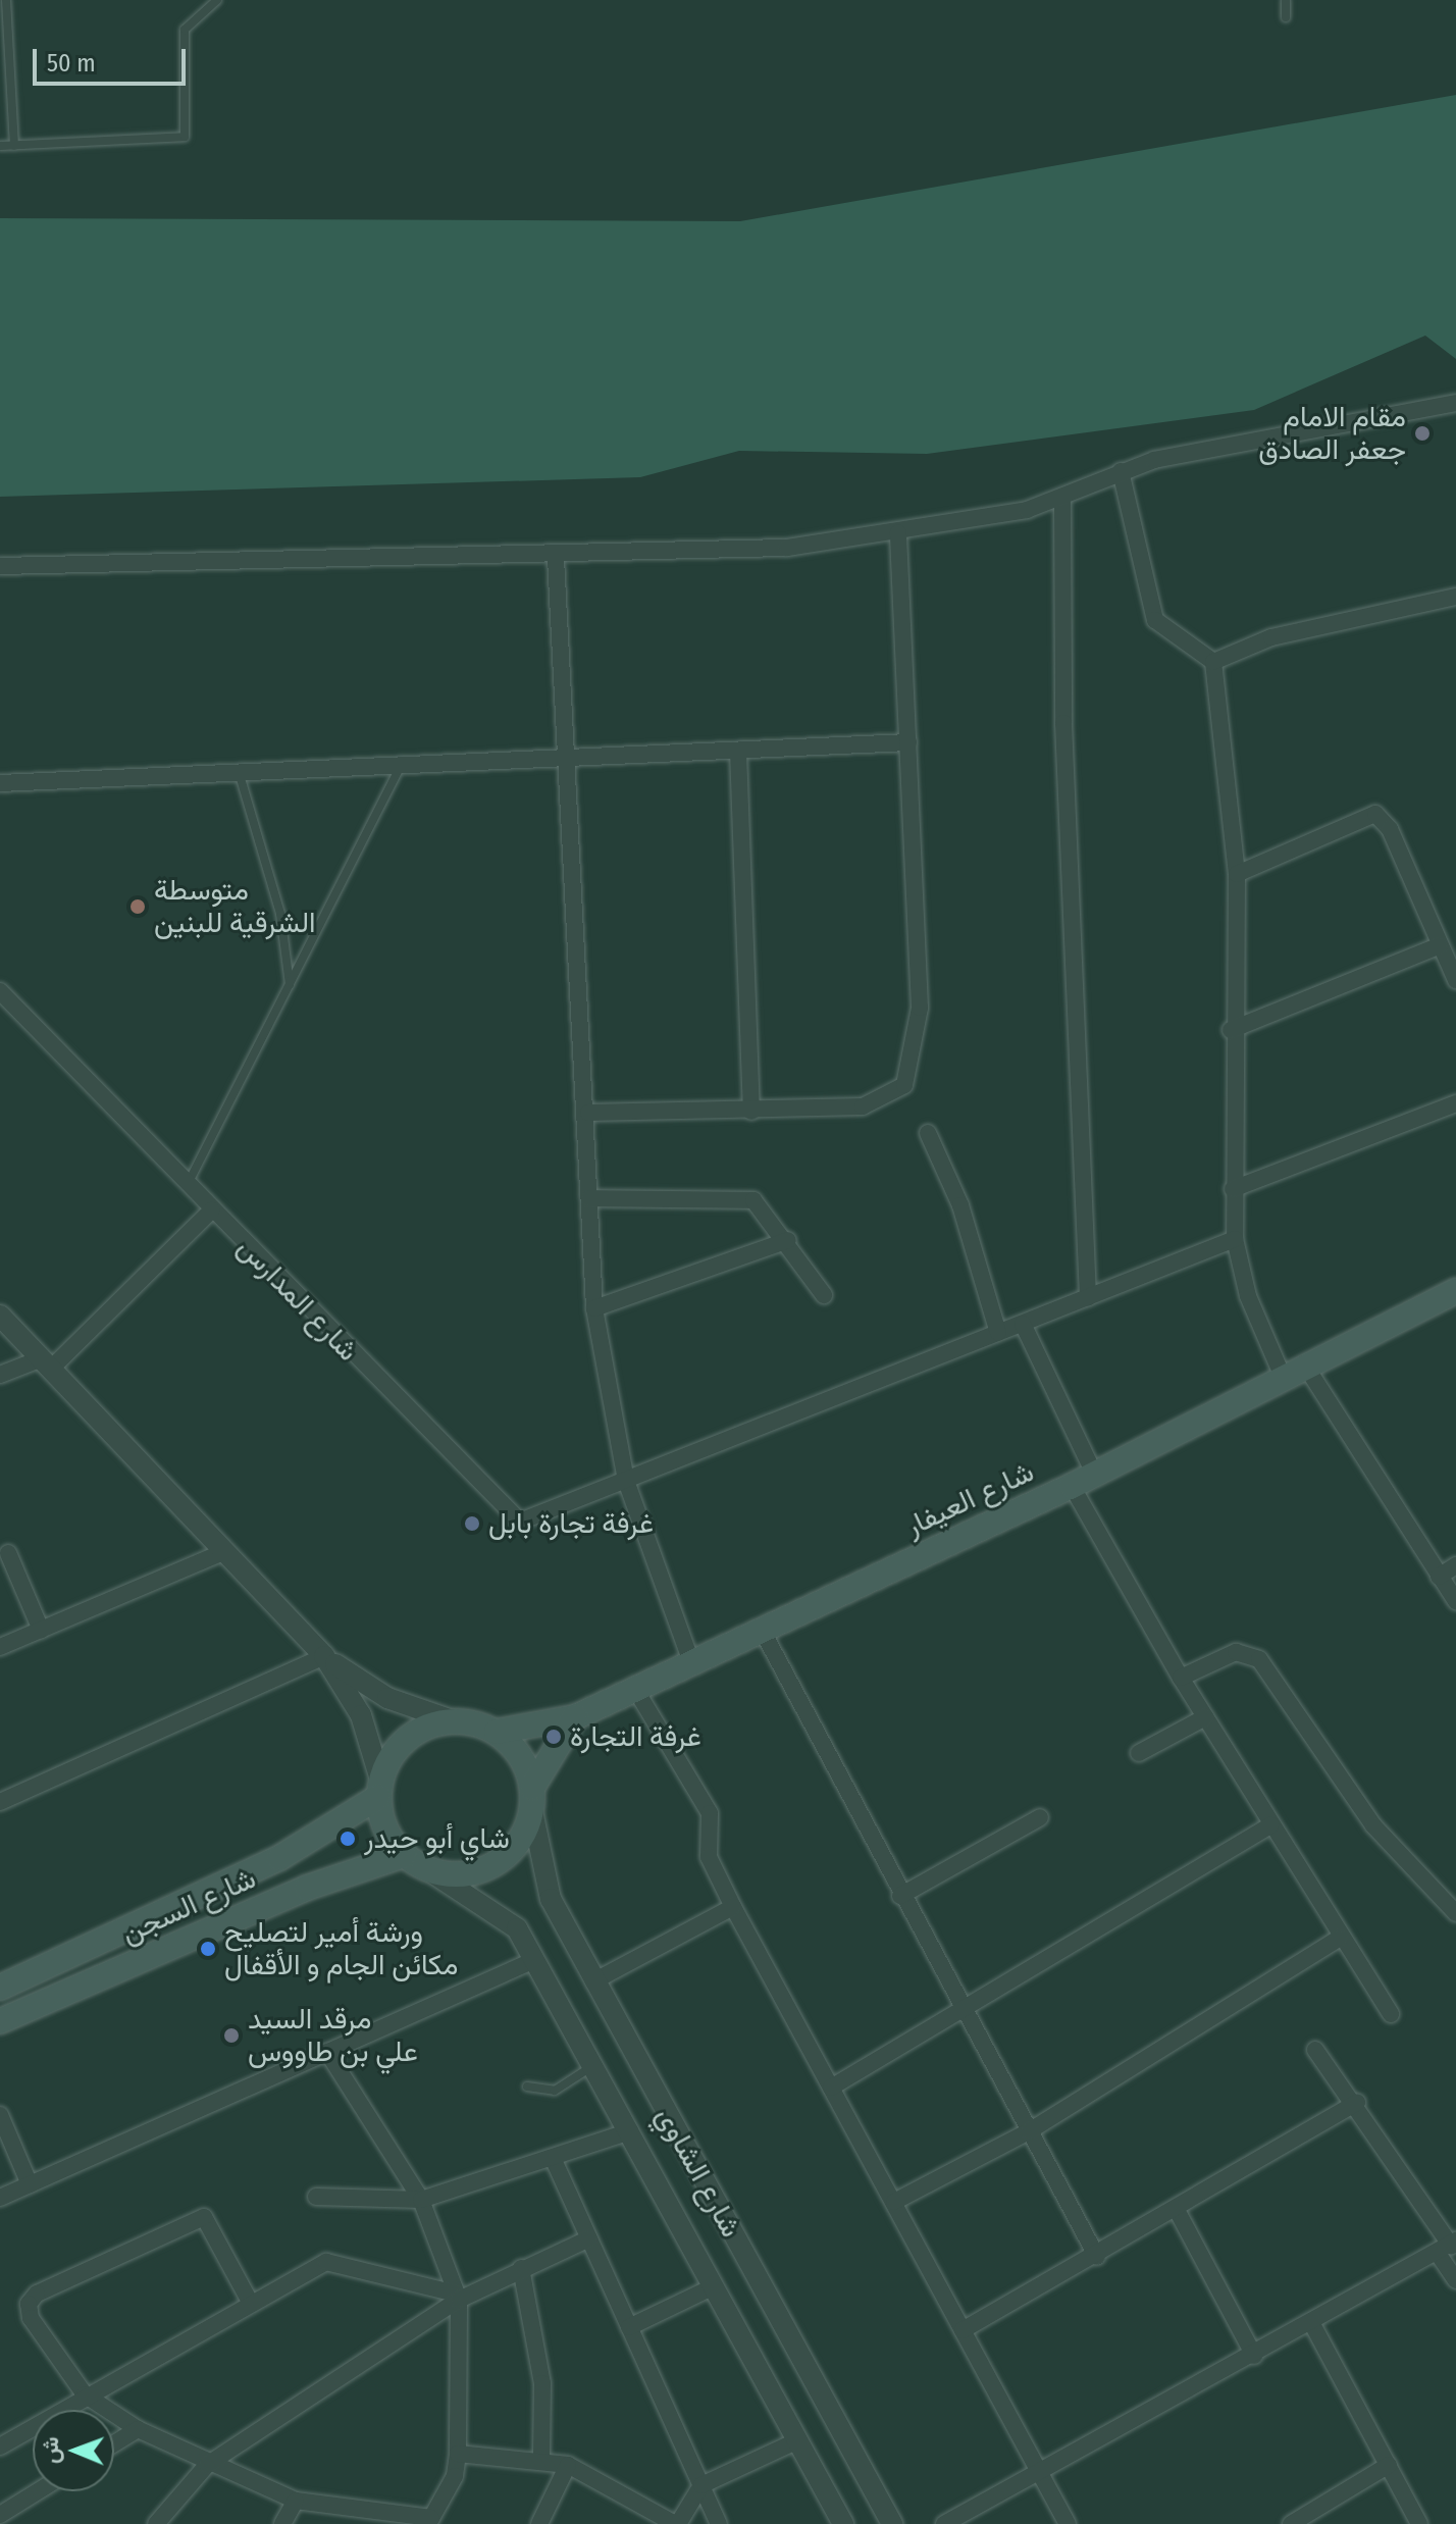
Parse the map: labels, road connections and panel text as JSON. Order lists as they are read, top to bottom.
{
  "streets": {
    "main road": ["شارع العيفار", "شارع السجن"],
    "street": ["شارع المدارس", "شارع الشاوي"]
  },
  "crossings": [
    ["شارع العيفار", "شارع السجن"],
    ["شارع العيفار", "شارع الشاوي"],
    ["شارع السجن", "شارع الشاوي"]
  ],
  "places": [
    "مقام الامام جعفر الصادق",
    "متوسطة الشرقية للبنين",
    "غرفة تجارة بابل",
    "غرفة التجارة",
    "شاي أبو حيدر",
    "ورشة أمير لتصليح مكائن الجام و الأقفال",
    "مرقد السيد علي بن طاووس"
  ],
  "scale_bar": "50 m",
  "north": "left"
}
